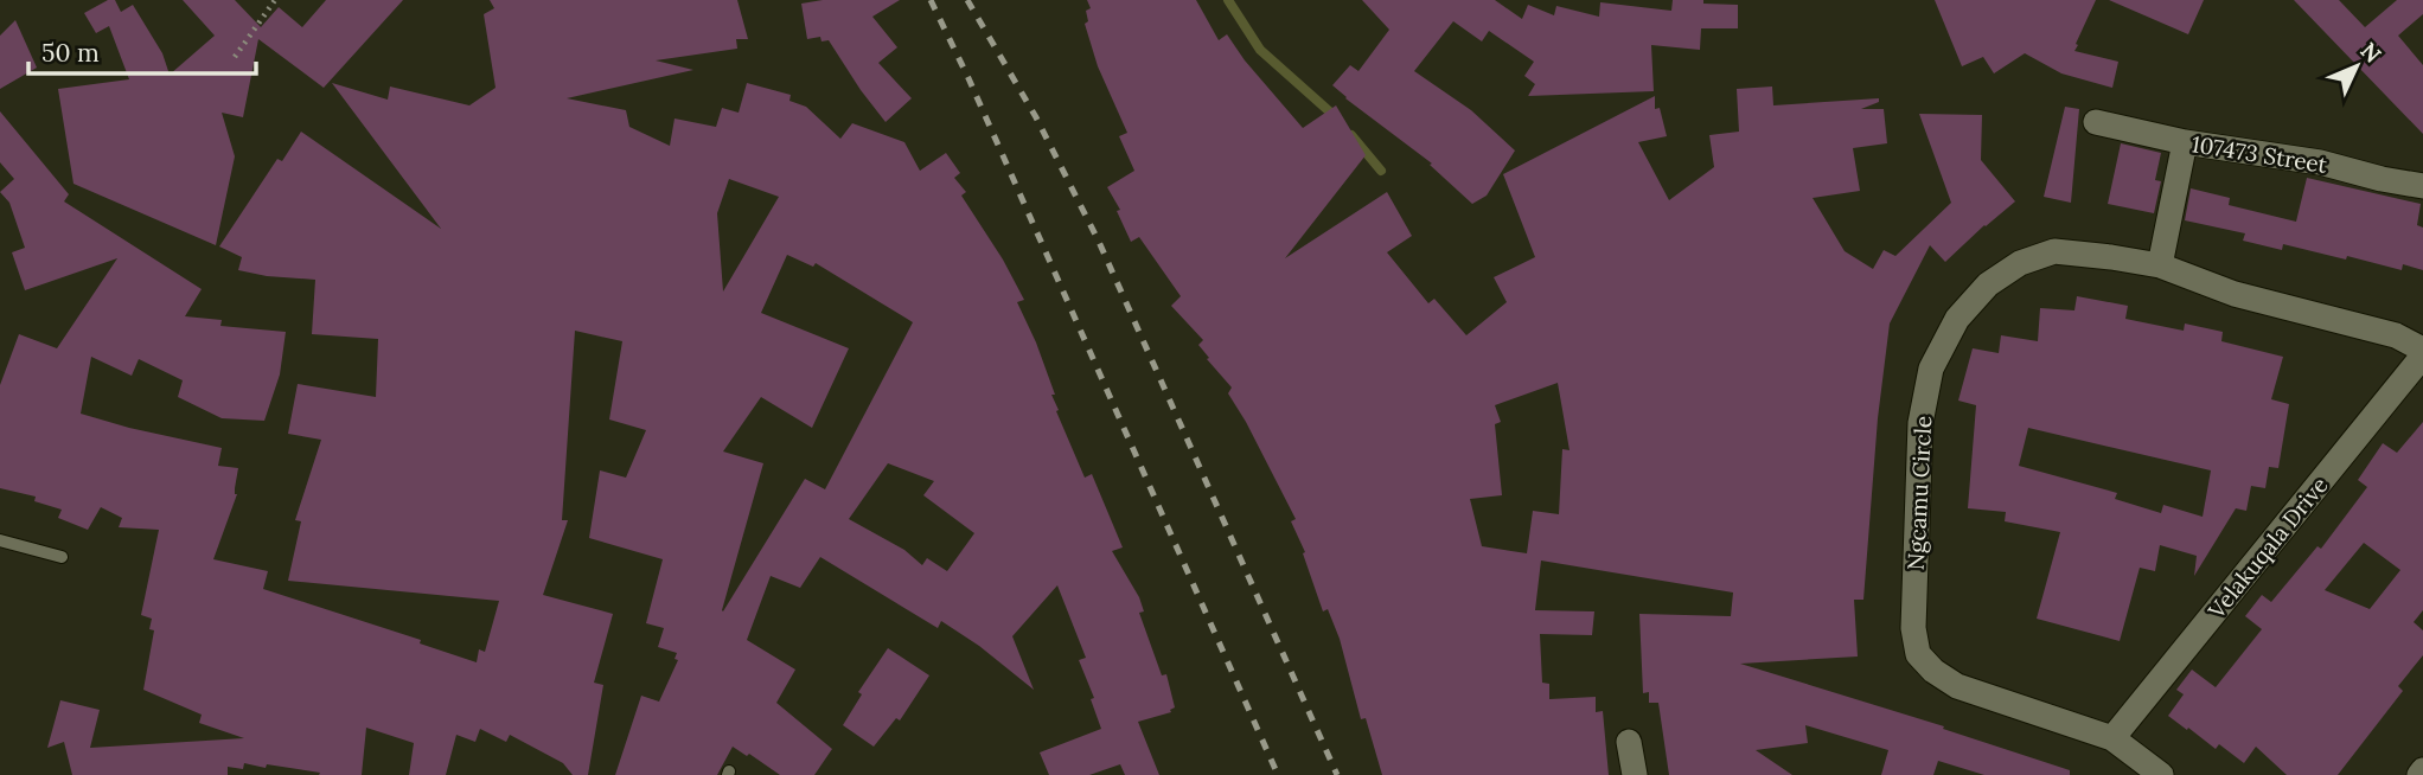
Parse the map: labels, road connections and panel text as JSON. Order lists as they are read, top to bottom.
{
  "streets": {
    "street": ["107473 Street", "Ngcamu Circle", "Velakuqala Drive"]
  },
  "crossings": [
    ["Ngcamu Circle", "Velakuqala Drive"]
  ],
  "scale_bar": "50 m",
  "north": "top right"
}
